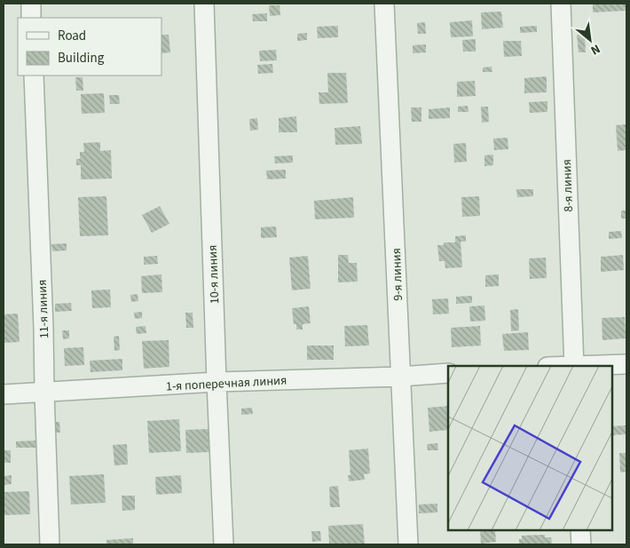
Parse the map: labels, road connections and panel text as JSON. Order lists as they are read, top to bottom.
{
  "streets": {
    "street": [
      "8-я линия",
      "10-я линия",
      "9-я линия",
      "11-я линия",
      "1-я поперечная линия"
    ]
  },
  "crossings": [
    ["10-я линия", "1-я поперечная линия"],
    ["9-я линия", "1-я поперечная линия"],
    ["11-я линия", "1-я поперечная линия"]
  ],
  "legend": ["Road", "Building"],
  "north": "bottom right"
}
